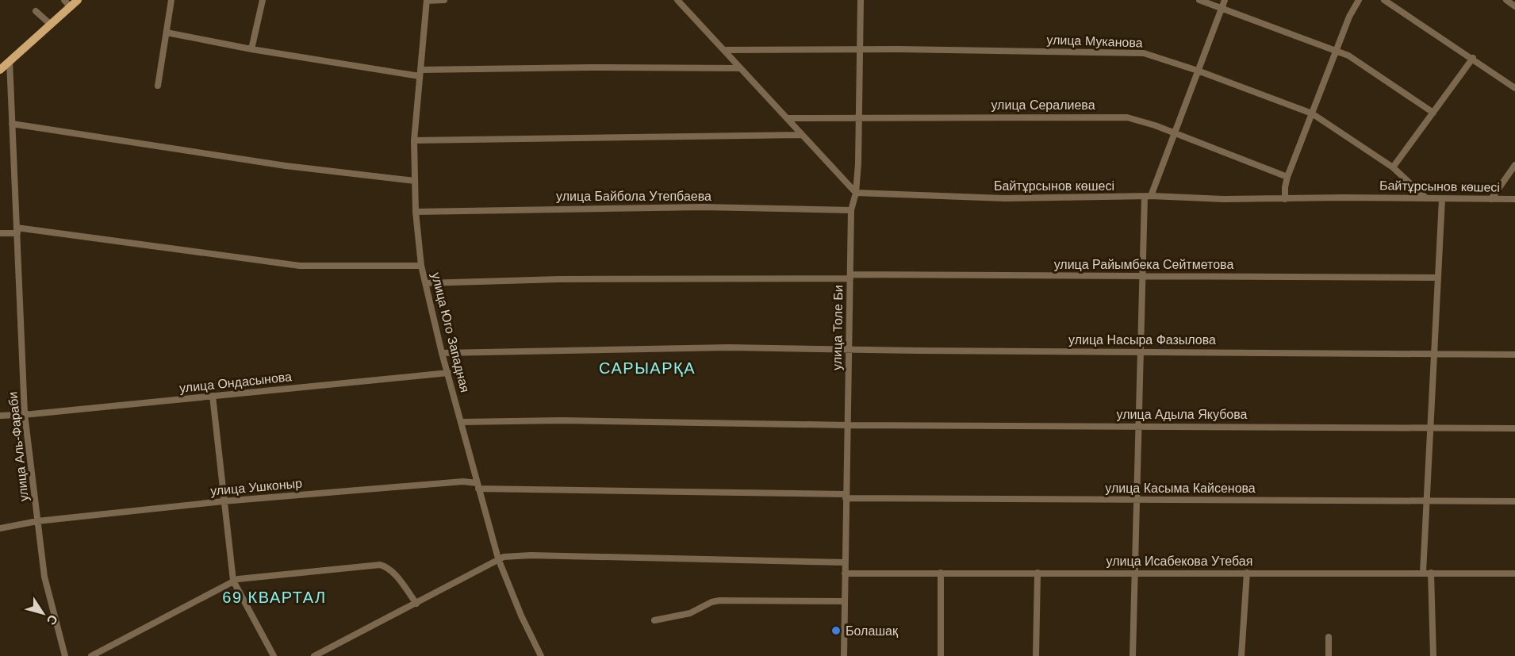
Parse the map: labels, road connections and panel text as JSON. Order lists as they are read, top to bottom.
{
  "streets": {
    "street": [
      "улица Муканова",
      "улица Сералиева",
      "Байтұрсынов көшесі",
      "улица Байбола Утепбаева",
      "улица Райымбека Сейтметова",
      "улица Толе Би",
      "улица Юго Западная",
      "улица Насыра Фазылова",
      "улица Ондасынова",
      "улица Адыла Якубова",
      "улица Аль-Фараби",
      "улица Ушконыр",
      "улица Касыма Кайсенова",
      "улица Исабекова Утебая"
    ]
  },
  "crossings": [
    ["улица Муканова", "Байтұрсынов көшесі"],
    ["улица Муканова", "улица Толе Би"],
    ["улица Сералиева", "улица Толе Би"],
    ["Байтұрсынов көшесі", "улица Толе Би"],
    ["улица Байбола Утепбаева", "улица Толе Би"],
    ["улица Байбола Утепбаева", "улица Юго Западная"],
    ["улица Райымбека Сейтметова", "улица Толе Би"],
    ["улица Райымбека Сейтметова", "улица Юго Западная"],
    ["улица Толе Би", "улица Насыра Фазылова"],
    ["улица Толе Би", "улица Адыла Якубова"],
    ["улица Толе Би", "улица Ушконыр"],
    ["улица Толе Би", "улица Касыма Кайсенова"],
    ["улица Толе Би", "улица Исабекова Утебая"],
    ["улица Юго Западная", "улица Насыра Фазылова"],
    ["улица Юго Западная", "улица Ондасынова"],
    ["улица Юго Западная", "улица Адыла Якубова"],
    ["улица Юго Западная", "улица Ушконыр"],
    ["улица Ондасынова", "улица Аль-Фараби"],
    ["улица Аль-Фараби", "улица Ушконыр"],
    ["улица Ушконыр", "улица Касыма Кайсенова"]
  ],
  "districts": ["САРЫАРҚА", "69 КВАРТАЛ"],
  "places": ["Болашақ"],
  "north": "bottom right"
}
